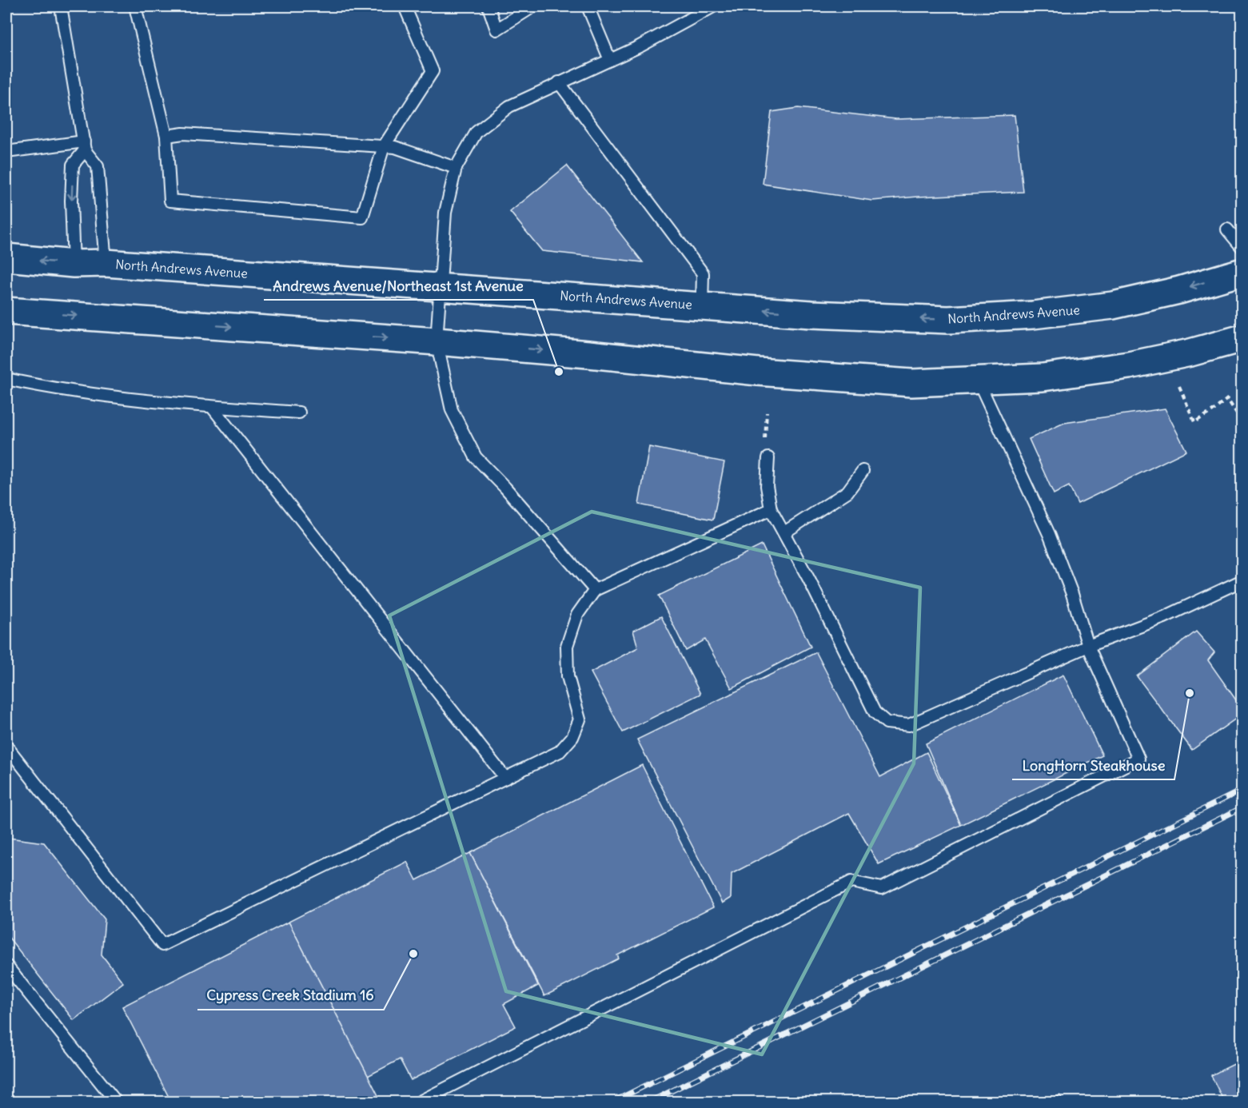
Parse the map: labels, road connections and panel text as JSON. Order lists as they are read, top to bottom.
{
  "streets": {
    "main road": ["North Andrews Avenue"]
  },
  "places": ["Andrews Avenue/Northeast 1st Avenue", "LongHorn Steakhouse", "Cypress Creek Stadium 16"]
}
